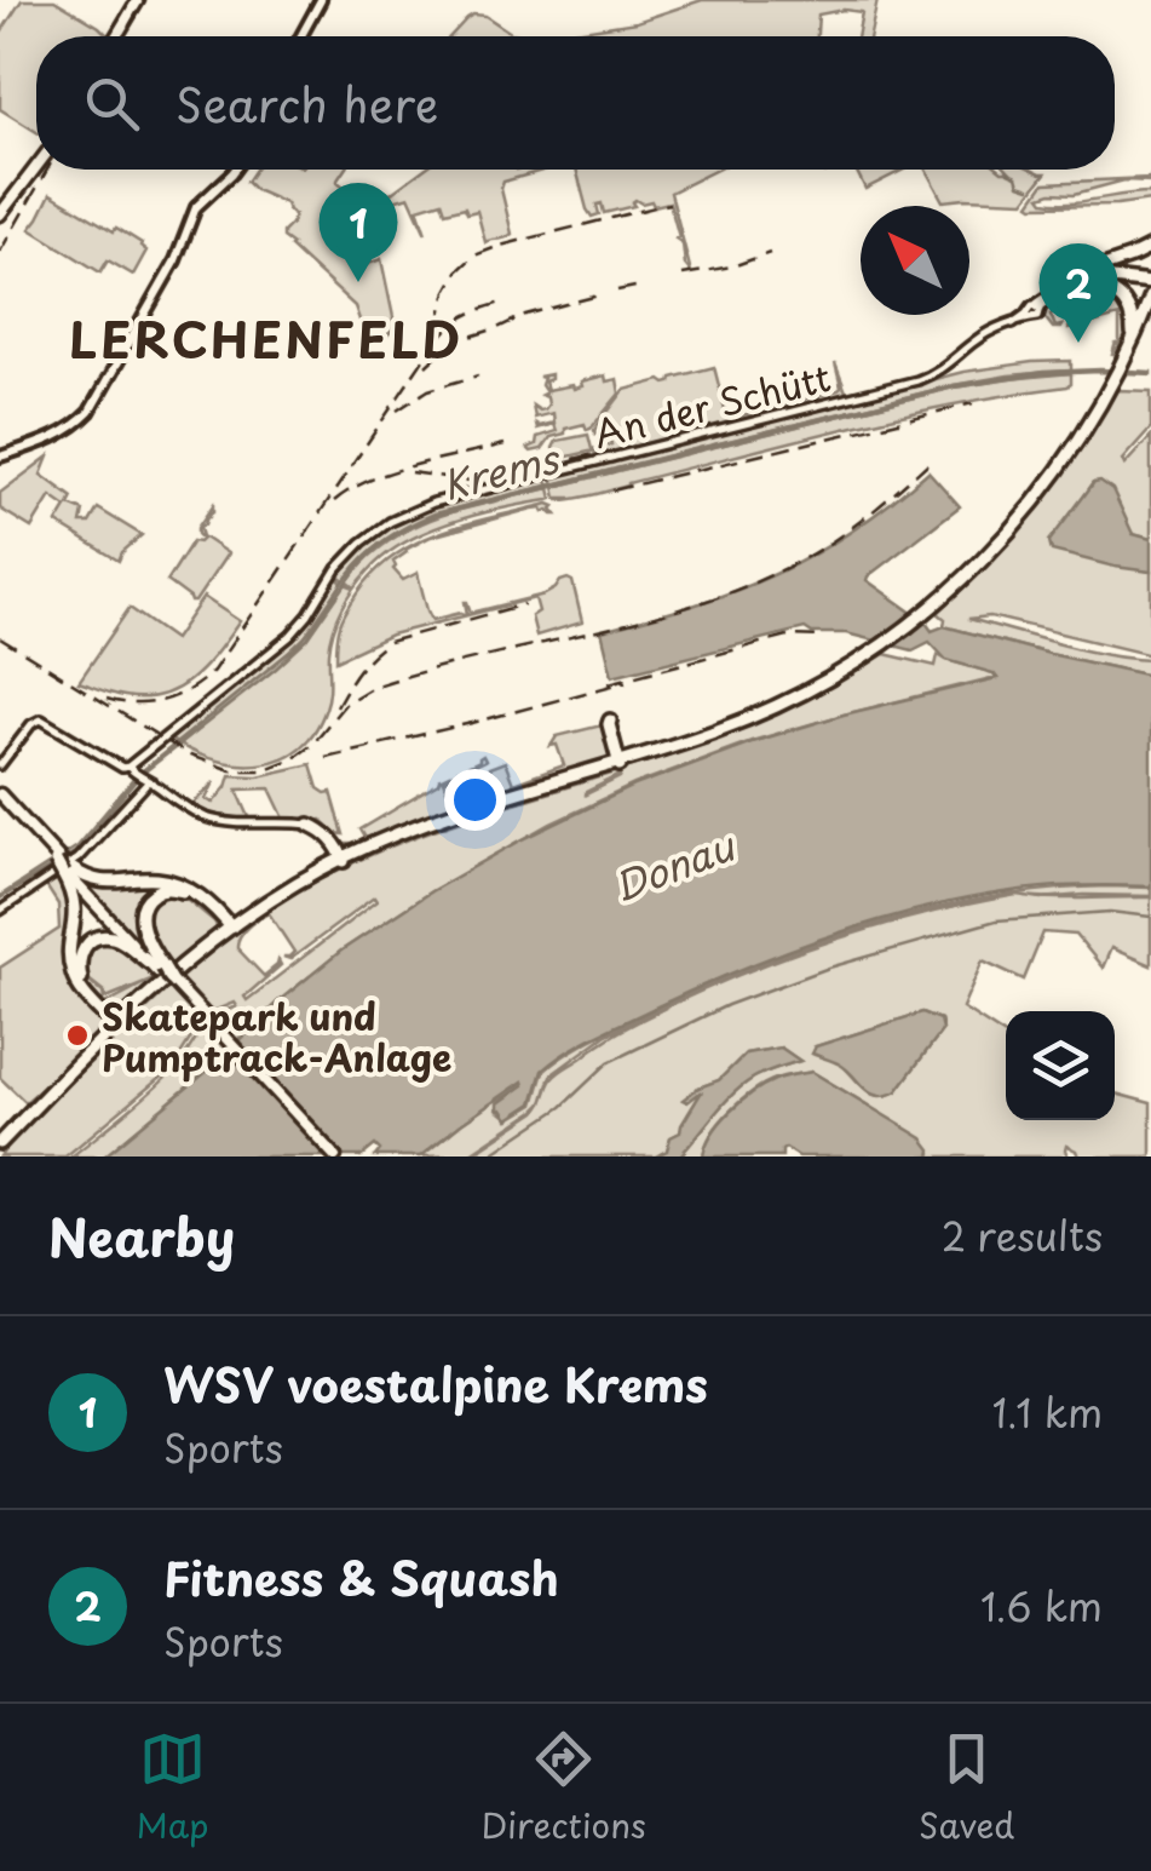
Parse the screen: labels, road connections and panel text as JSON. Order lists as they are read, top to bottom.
{
  "streets": {
    "street": ["An der Schütt"]
  },
  "districts": ["LERCHENFELD"],
  "water": ["Krems", "Donau"],
  "places": ["Skatepark und Pumptrack-Anlage"],
  "north": "top left",
  "page": {
    "search": "Search here",
    "pins": ["1", "2"],
    "heading": ["Nearby", "2 results"],
    "list": [
      {
        "mark": "1",
        "name": "WSV voestalpine Krems",
        "note": "Sports",
        "value": "1.1 km"
      },
      {
        "mark": "2",
        "name": "Fitness & Squash",
        "note": "Sports",
        "value": "1.6 km"
      }
    ],
    "nav": ["Map", "Directions", "Saved"]
  }
}
